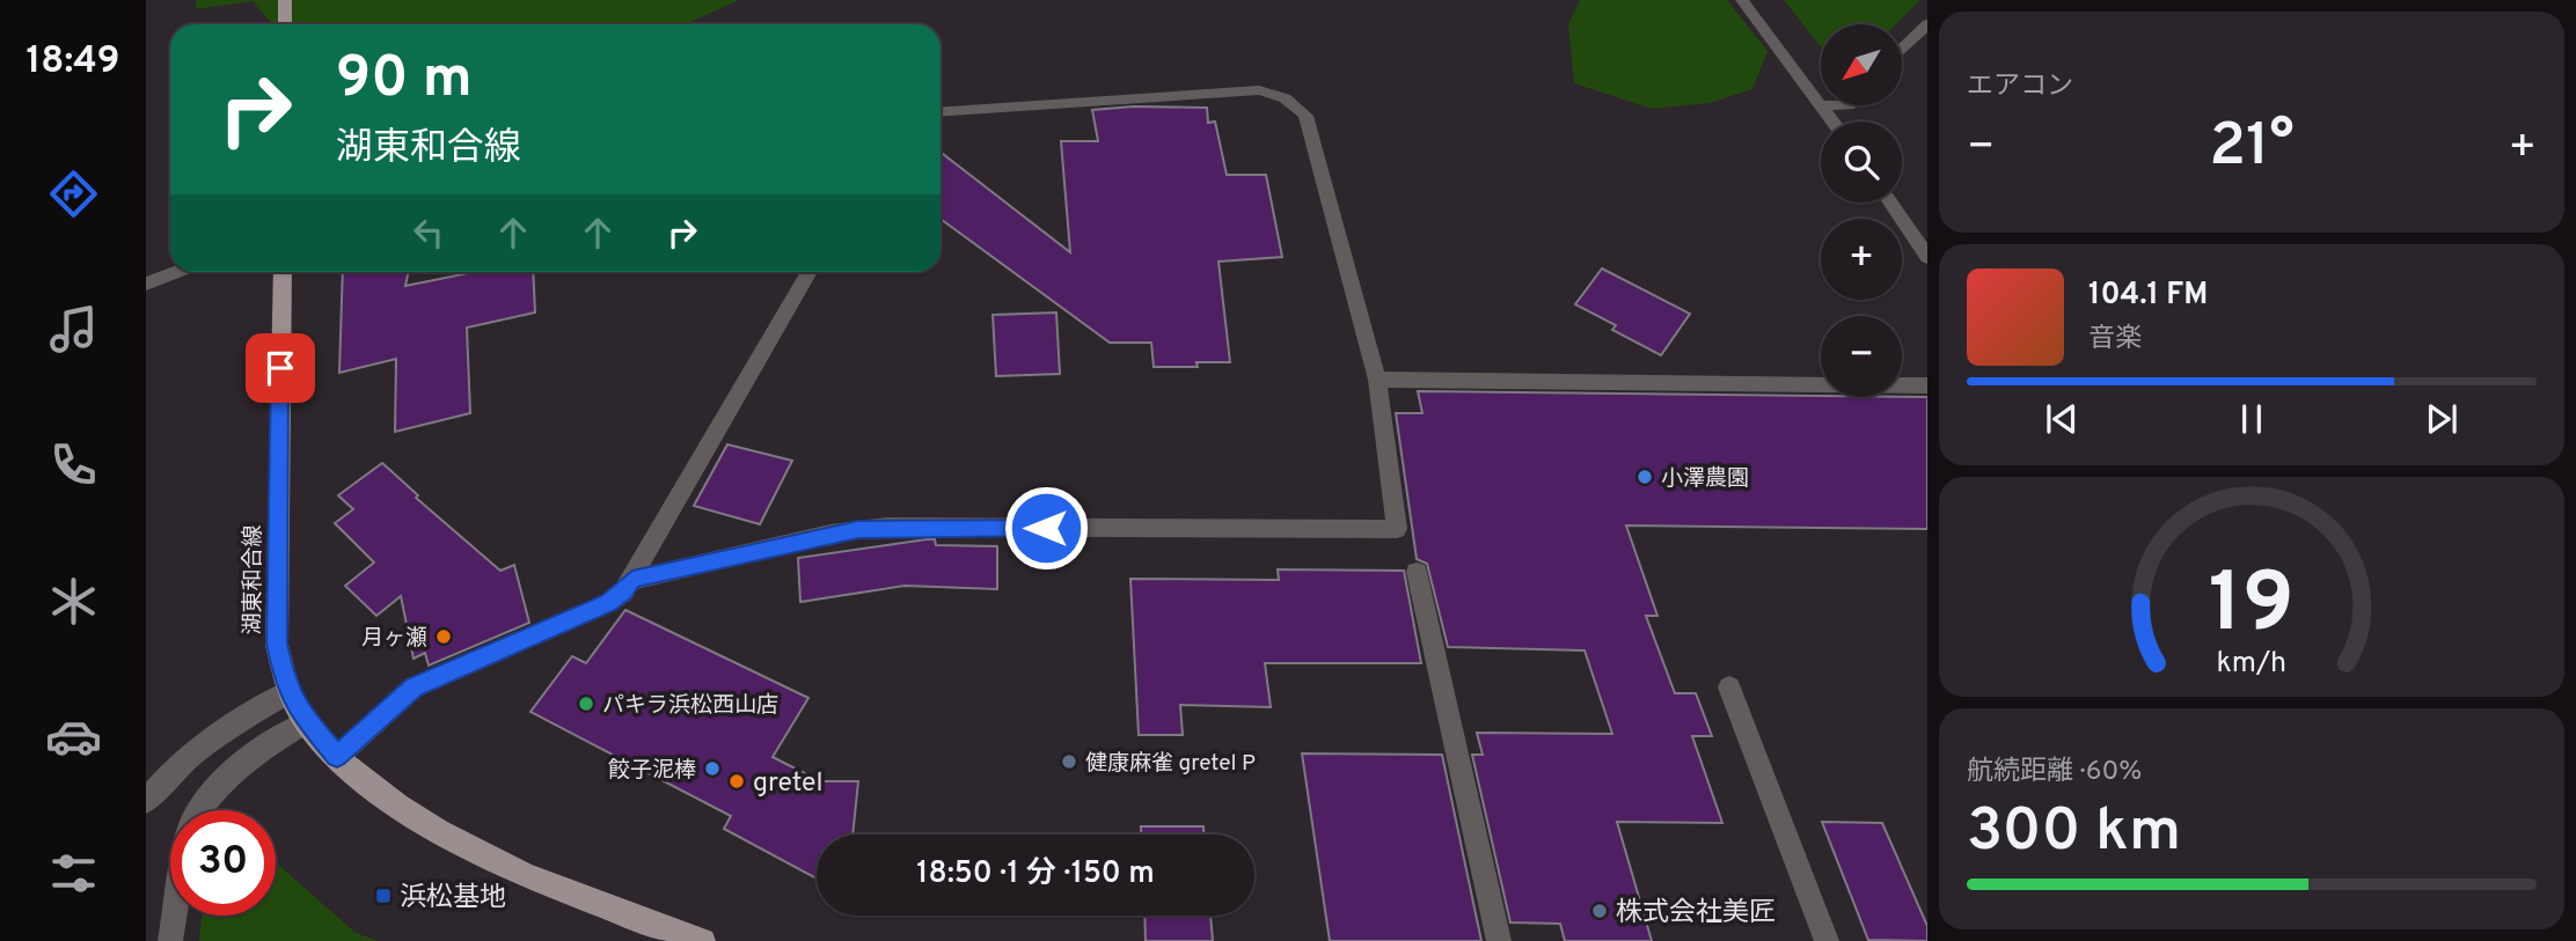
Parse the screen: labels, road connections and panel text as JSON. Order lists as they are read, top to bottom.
{
  "streets": {
    "main road": ["湖東和合線"]
  },
  "places": {
    "other": [
      "小澤農園",
      "月ヶ瀬",
      "パキラ浜松西山店",
      "健康麻雀 gretel P",
      "餃子泥棒",
      "gretel",
      "株式会社美匠"
    ],
    "transit": ["浜松基地"]
  },
  "north": "bottom left",
  "page": {
    "tabs": "18:49",
    "tile": [
      "エアコン",
      ["航続距離 · 60%", "300 km"]
    ],
    "map_buttons": ["+", "−"],
    "turn": ["90 m", "湖東和合線"],
    "heat": ["−", "21°", "+"],
    "song": ["104.1 FM", "音楽"],
    "limit": "30",
    "trip": "18:50 · 1 分 · 150 m",
    "gauge": ["19", "km/h"]
  }
}
